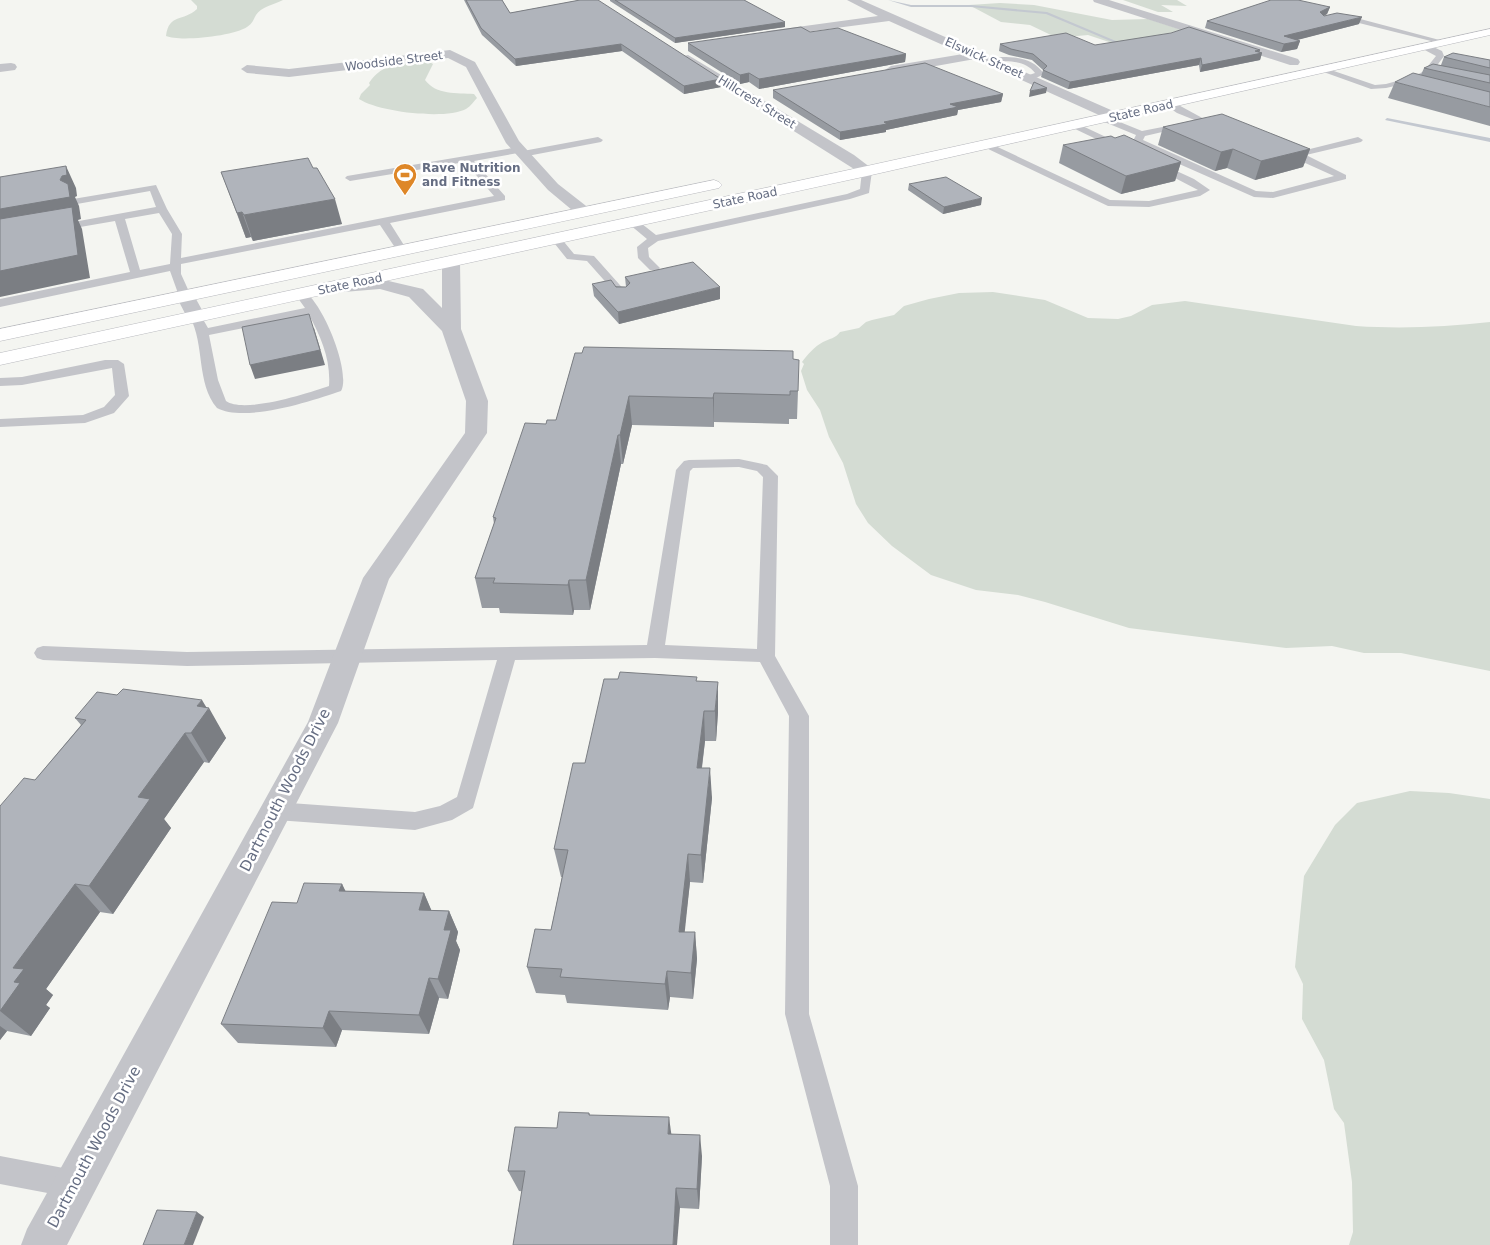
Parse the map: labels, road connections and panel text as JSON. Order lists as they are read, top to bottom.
{
  "streets": {
    "main road": ["State Road"],
    "street": [
      "Elswick Street",
      "Woodside Street",
      "Hillcrest Street",
      "Dartmouth Woods Drive"
    ]
  },
  "crossings": [
    ["Elswick Street", "State Road"],
    ["Woodside Street", "State Road"],
    ["Hillcrest Street", "State Road"],
    ["State Road", "Dartmouth Woods Drive"]
  ],
  "places": {
    "sports": ["Rave Nutrition and Fitness"]
  }
}
